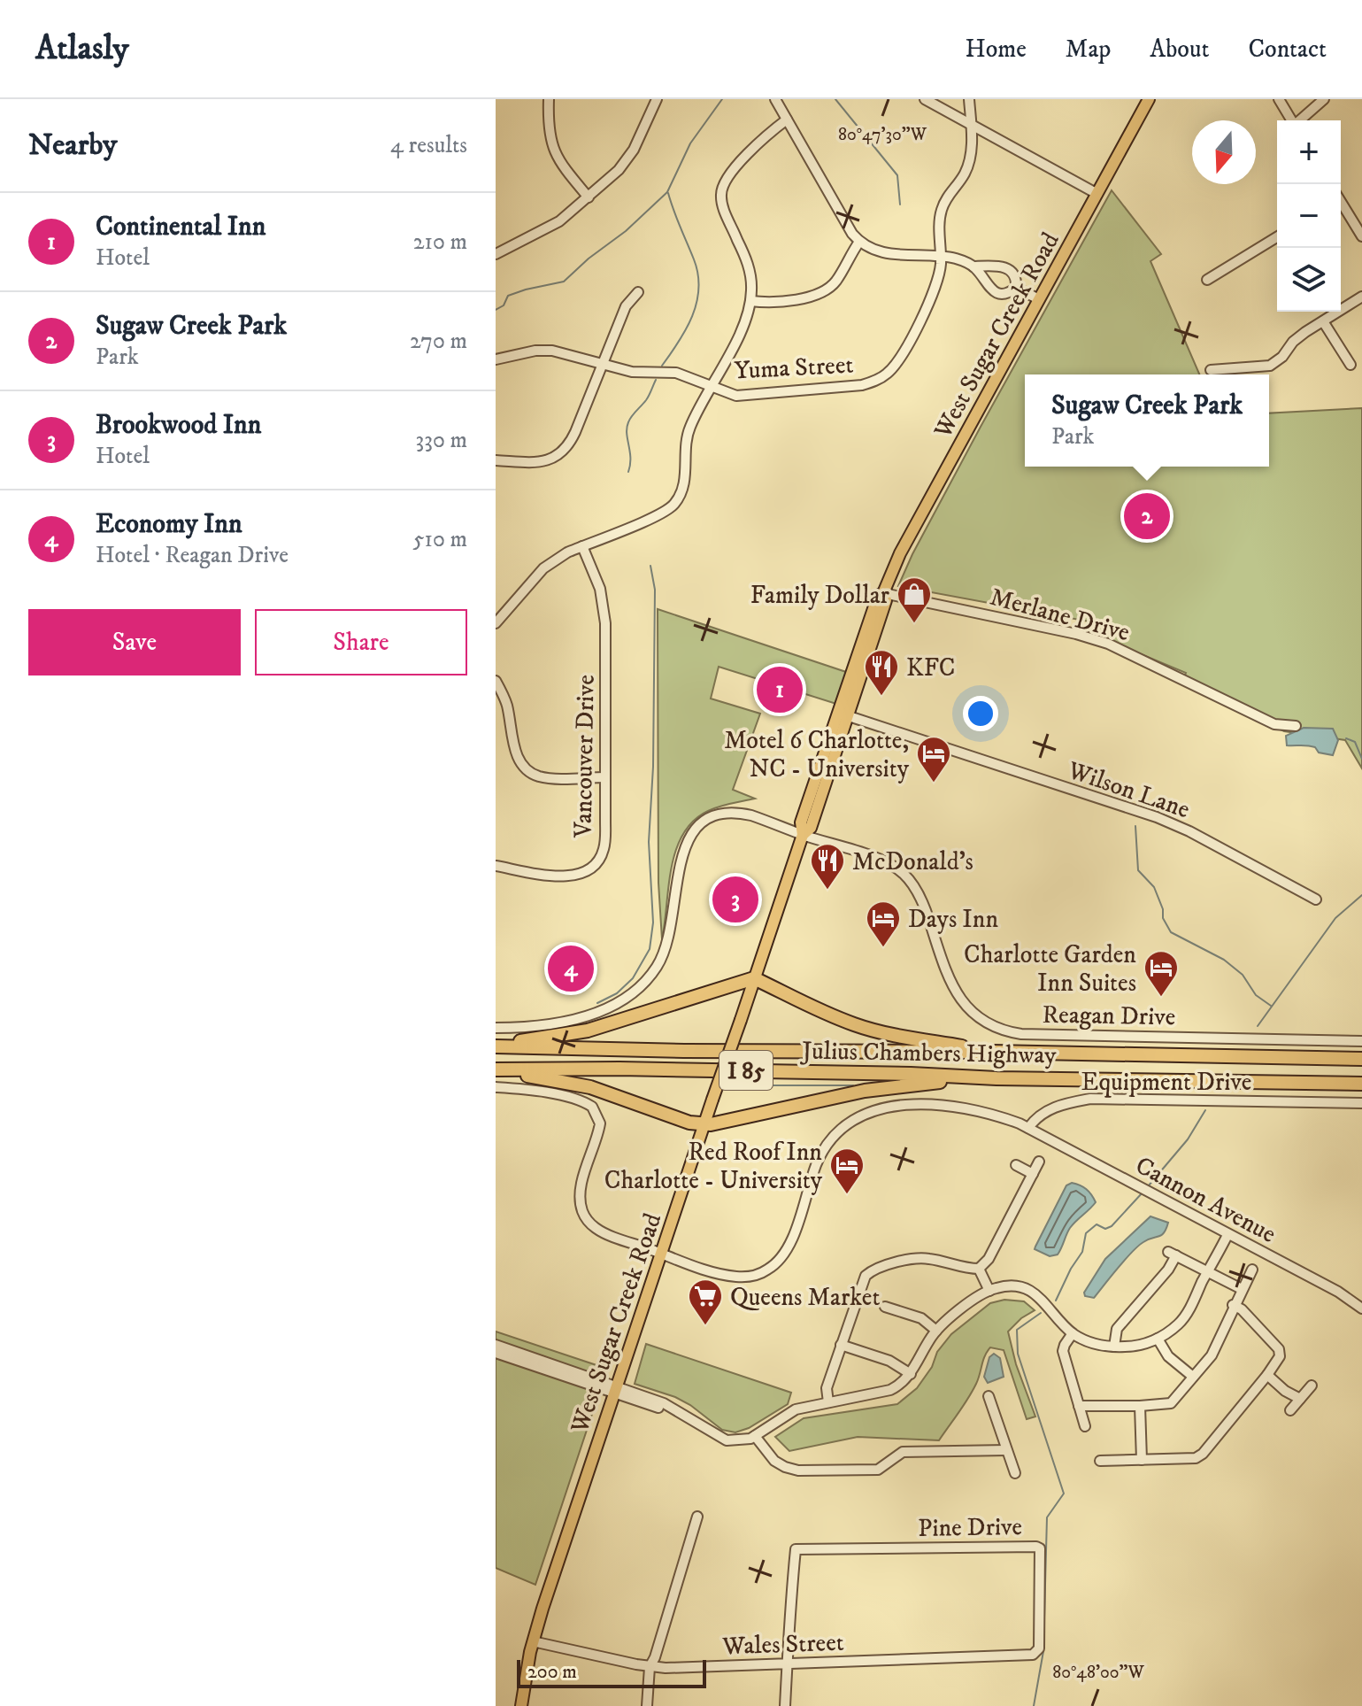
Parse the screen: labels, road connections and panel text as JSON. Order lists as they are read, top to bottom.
{
  "streets": {
    "highway": ["Julius Chambers Highway", "I 85"],
    "main road": ["West Sugar Creek Road"],
    "street": [
      "Yuma Street",
      "Merlane Drive",
      "Vancouver Drive",
      "Wilson Lane",
      "Reagan Drive",
      "Equipment Drive",
      "Cannon Avenue",
      "Pine Drive",
      "Wales Street"
    ]
  },
  "crossings": [
    ["West Sugar Creek Road", "Merlane Drive"],
    ["West Sugar Creek Road", "Wilson Lane"],
    ["West Sugar Creek Road", "Reagan Drive"],
    ["West Sugar Creek Road", "Wales Street"],
    ["Equipment Drive", "Cannon Avenue"],
    ["Pine Drive", "Wales Street"]
  ],
  "places": {
    "shop": ["Family Dollar"],
    "restaurant": ["KFC", "McDonald's"],
    "hotel": [
      "Motel 6 Charlotte, NC - University",
      "Days Inn",
      "Charlotte Garden Inn Suites",
      "Red Roof Inn Charlotte - University"
    ],
    "supermarket": ["Queens Market"]
  },
  "scale_bar": "200 m",
  "north": "bottom",
  "page": {
    "header": "Atlasly",
    "nav": [
      "Home",
      "Map",
      "About",
      "Contact"
    ],
    "heading": ["Nearby", "4 results"],
    "map_buttons": ["+", "−"],
    "list": [
      {
        "mark": "1",
        "name": "Continental Inn",
        "note": "Hotel",
        "value": "210 m"
      },
      {
        "mark": "2",
        "name": "Sugaw Creek Park",
        "note": "Park",
        "value": "270 m"
      },
      {
        "mark": "3",
        "name": "Brookwood Inn",
        "note": "Hotel",
        "value": "330 m"
      },
      {
        "mark": "4",
        "name": "Economy Inn",
        "note": "Hotel · Reagan Drive",
        "value": "510 m"
      }
    ],
    "popup": ["Sugaw Creek Park", "Park"],
    "pins": [
      "2",
      "1",
      "3",
      "4"
    ],
    "buttons": ["Save", "Share"],
    "scale": "200 m"
  },
  "coordinates": ["80°47'30\"W", "80°48'00\"W"]
}
